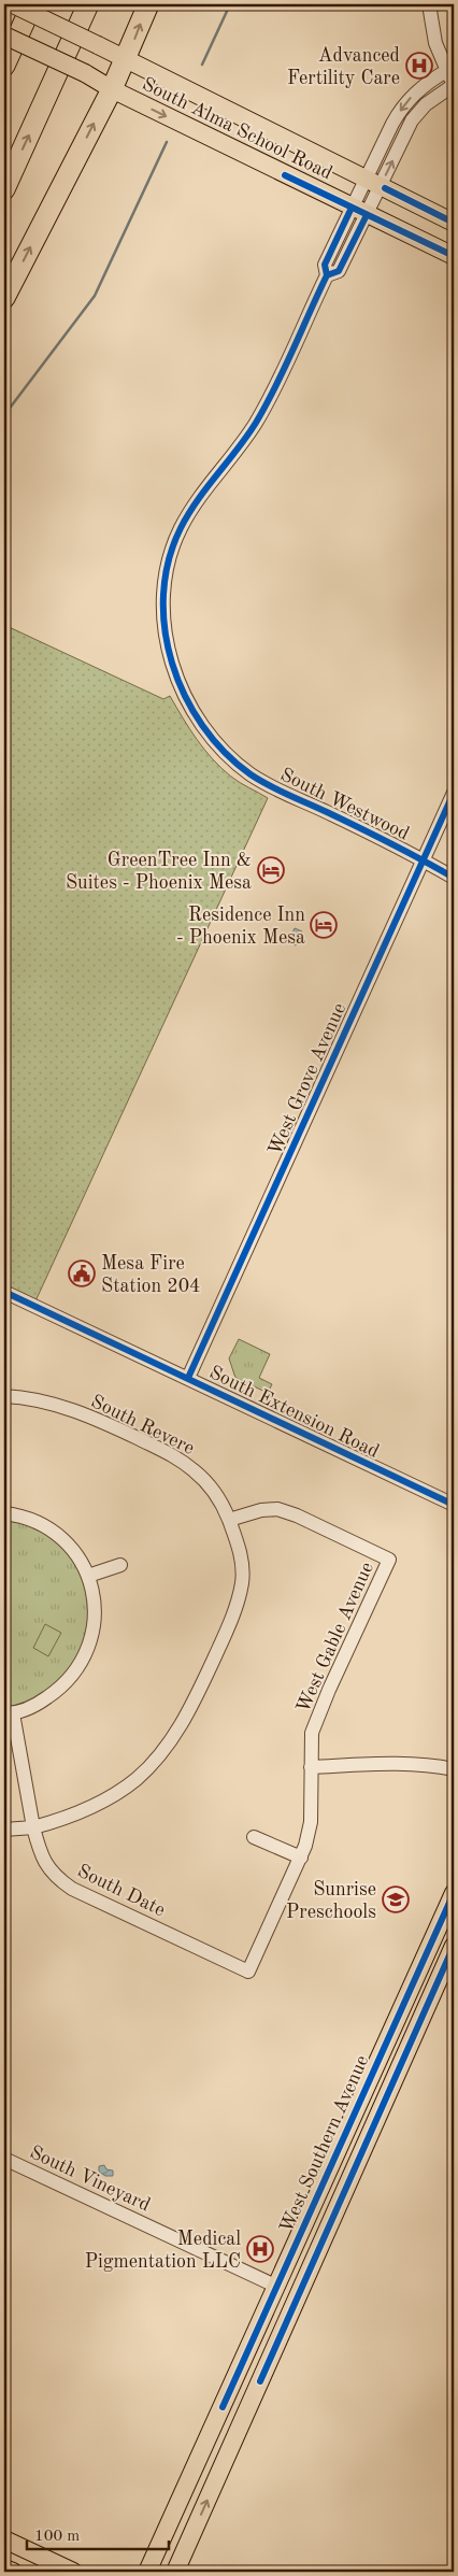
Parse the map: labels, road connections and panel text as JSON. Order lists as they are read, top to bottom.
{
  "streets": {
    "main road": ["South Alma School Road", "West Southern Avenue"],
    "street": [
      "South Westwood",
      "West Grove Avenue",
      "South Extension Road",
      "South Revere",
      "West Gable Avenue",
      "South Date",
      "South Vineyard"
    ]
  },
  "crossings": [
    ["South Alma School Road", "South Westwood"],
    ["South Westwood", "West Grove Avenue"],
    ["West Grove Avenue", "South Extension Road"],
    ["South Revere", "West Gable Avenue"],
    ["South Revere", "South Date"],
    ["West Gable Avenue", "South Date"],
    ["West Southern Avenue", "South Vineyard"]
  ],
  "places": {
    "hospital": ["Advanced Fertility Care", "Medical Pigmentation LLC"],
    "hotel": ["GreenTree Inn & Suites - Phoenix Mesa", "Residence Inn - Phoenix Mesa"],
    "public building": ["Mesa Fire Station 204"],
    "school or university": ["Sunrise Preschools"]
  },
  "scale_bar": "100 m"
}
